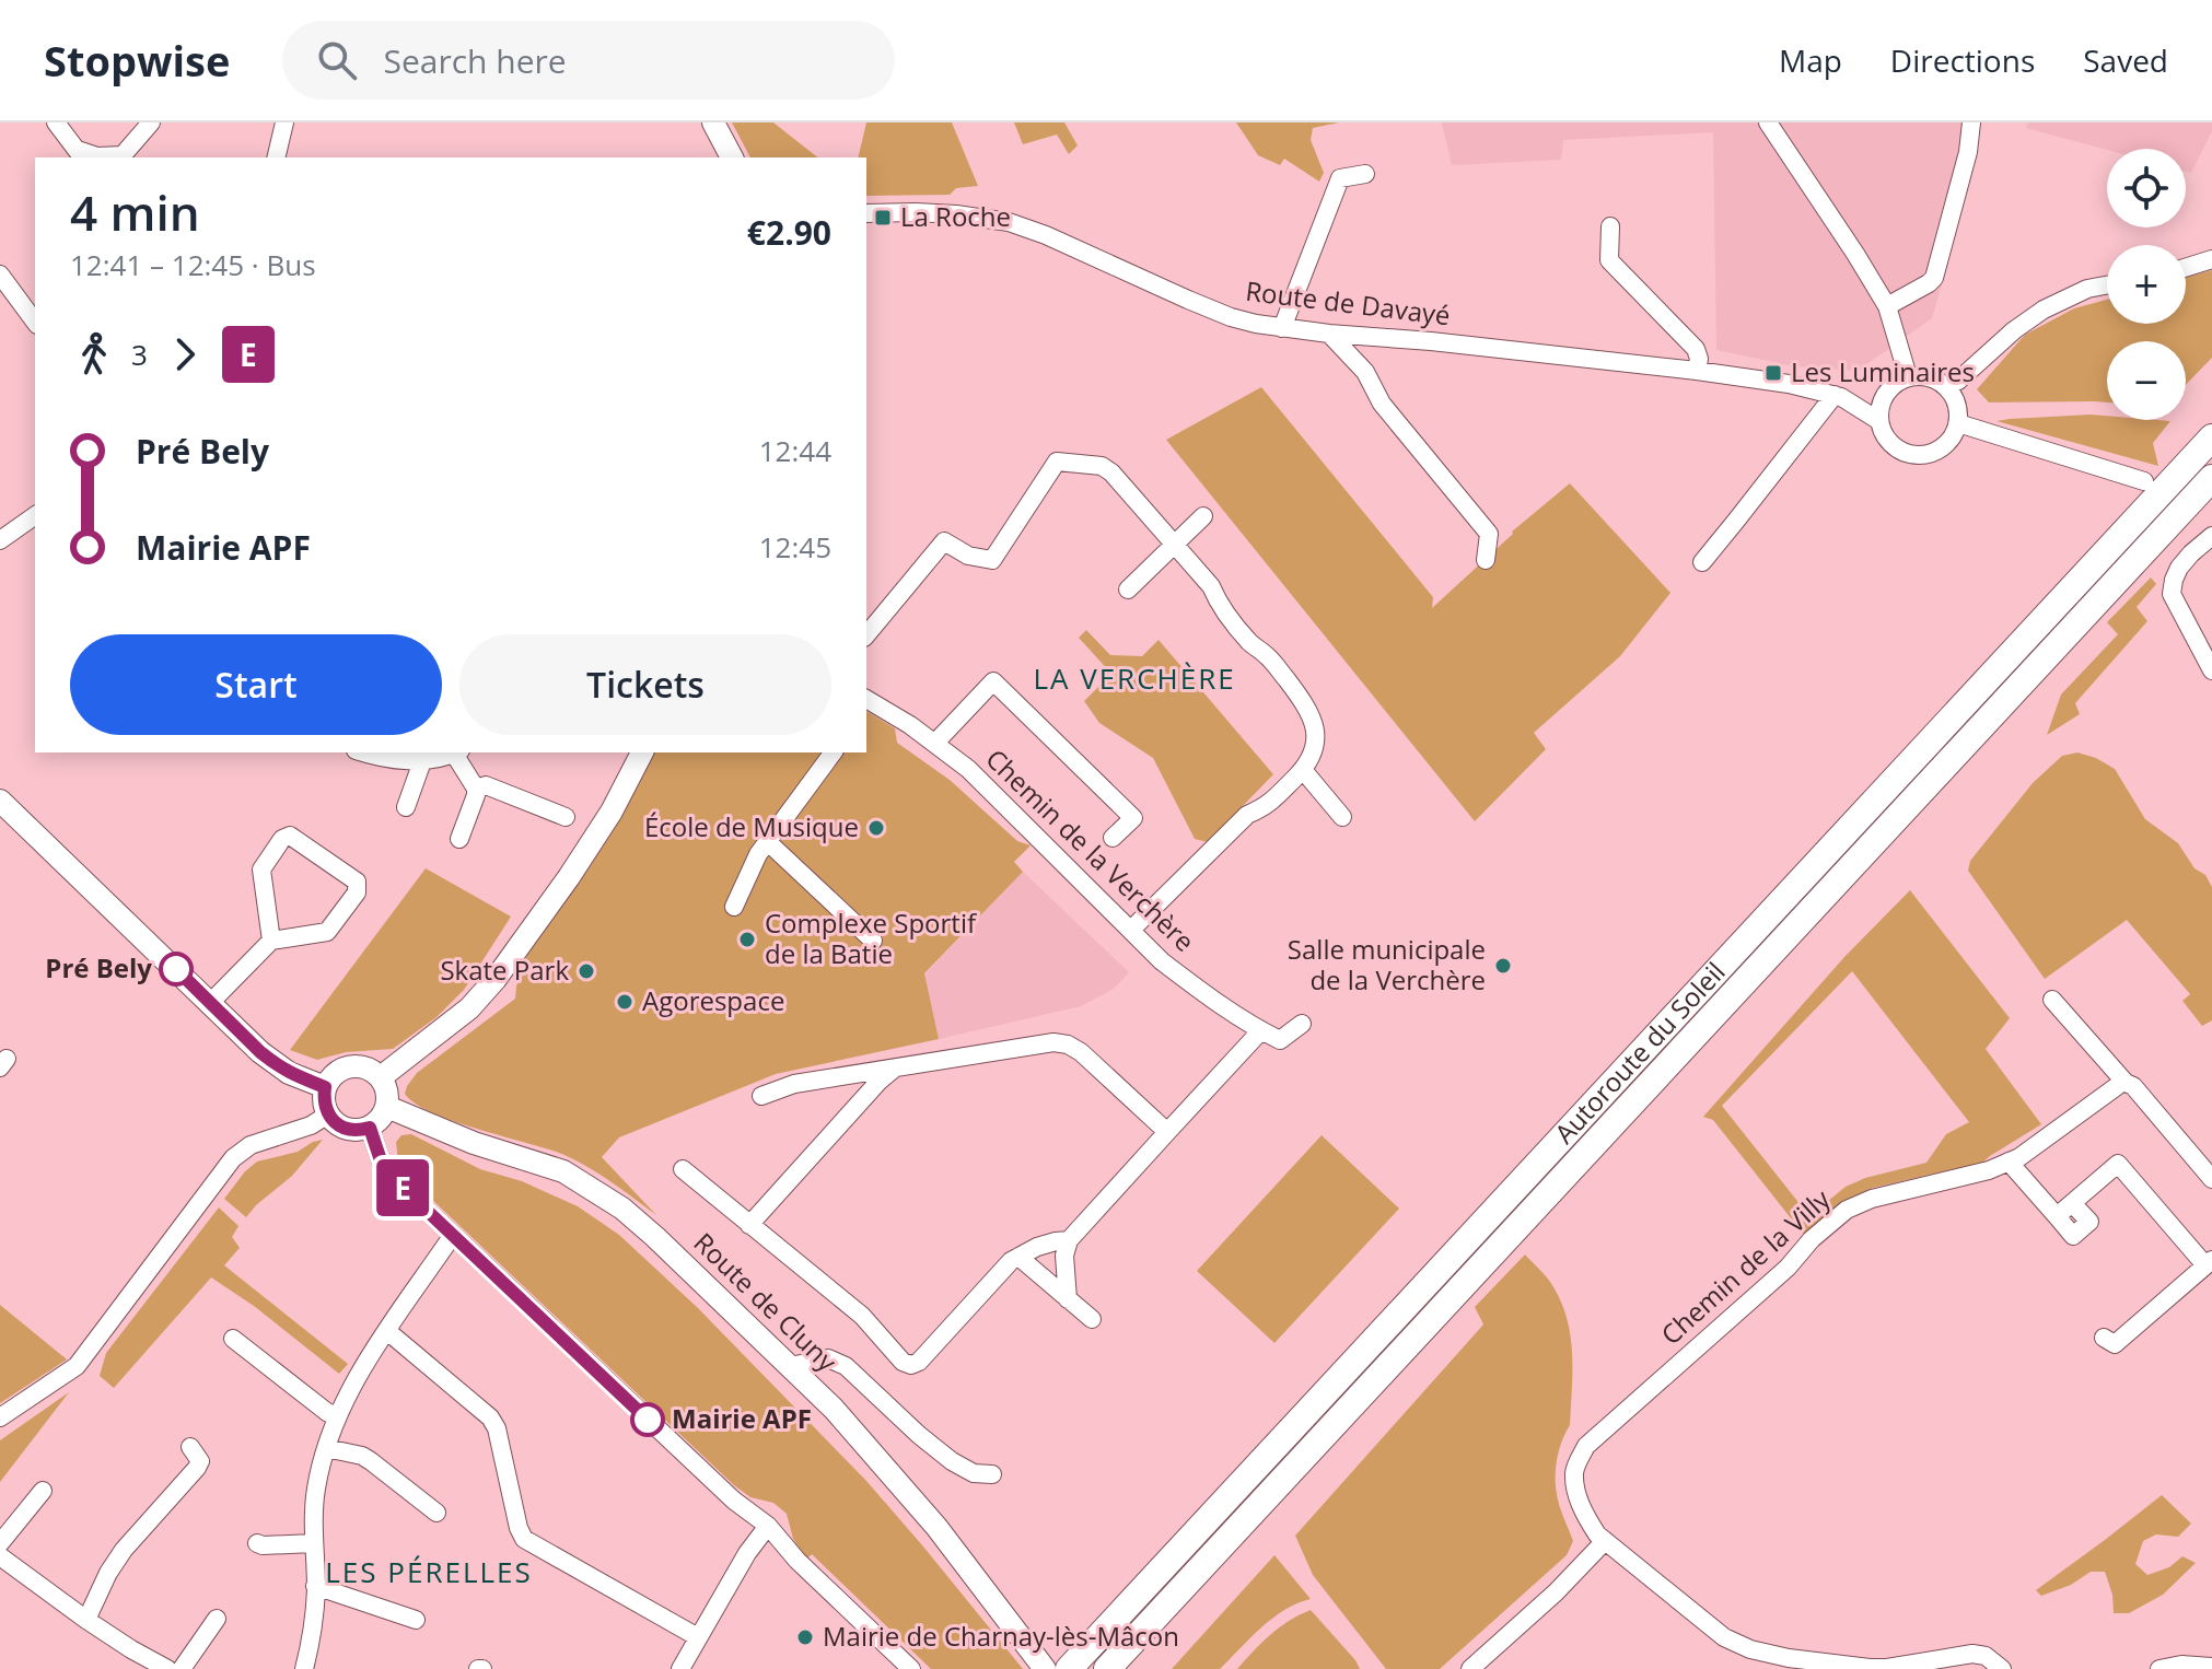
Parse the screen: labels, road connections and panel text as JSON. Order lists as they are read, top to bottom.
{
  "streets": {
    "highway": ["Autoroute du Soleil"],
    "main road": ["Route de Cluny"],
    "street": ["Route de Davayé", "Chemin de la Verchère", "Chemin de la Villy"]
  },
  "districts": ["LA VERCHÈRE", "LES PÉRELLES"],
  "places": {
    "transit": ["La Roche", "Les Luminaires"],
    "other": [
      "École de Musique",
      "Complexe Sportif de la Batie",
      "Salle municipale de la Verchère",
      "Pré Bely",
      "Skate Park",
      "Agorespace",
      "Mairie APF",
      "Mairie de Charnay-lès-Mâcon"
    ]
  },
  "lines": ["bus line E"],
  "page": {
    "header": "Stopwise",
    "search": "Search here",
    "nav": ["Map", "Directions", "Saved"],
    "on_map": "E",
    "map_buttons": ["+", "−"],
    "heading": ["4 min", "12:41 – 12:45 · Bus", "€2.90"],
    "legs": ["3", "E"],
    "list": [
      {
        "name": "Pré Bely",
        "value": "12:44"
      },
      {
        "name": "Mairie APF",
        "value": "12:45"
      }
    ],
    "buttons": ["Start", "Tickets"]
  }
}
